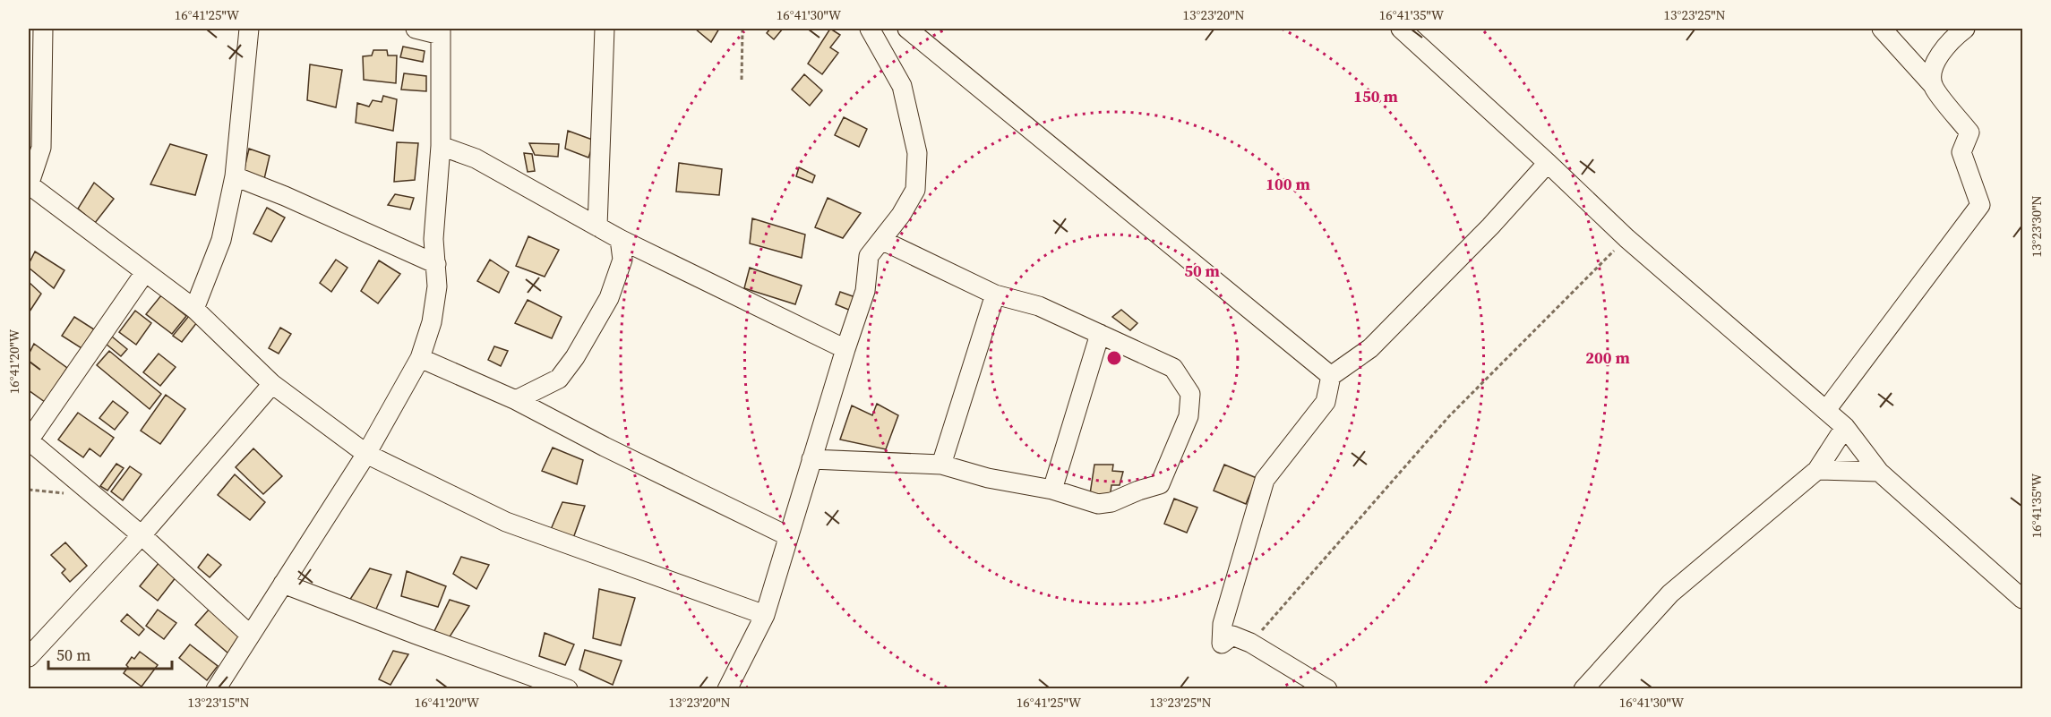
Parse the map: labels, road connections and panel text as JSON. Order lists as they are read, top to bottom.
{
  "scale_bar": "50 m",
  "coordinates": [
    "16°41'25\"W",
    "16°41'30\"W",
    "13°23'20\"N",
    "16°41'35\"W",
    "13°23'25\"N",
    "13°23'30\"N",
    "16°41'20\"W",
    "13°23'15\"N"
  ],
  "rings": [
    "150 m",
    "100 m",
    "50 m",
    "200 m"
  ]
}
